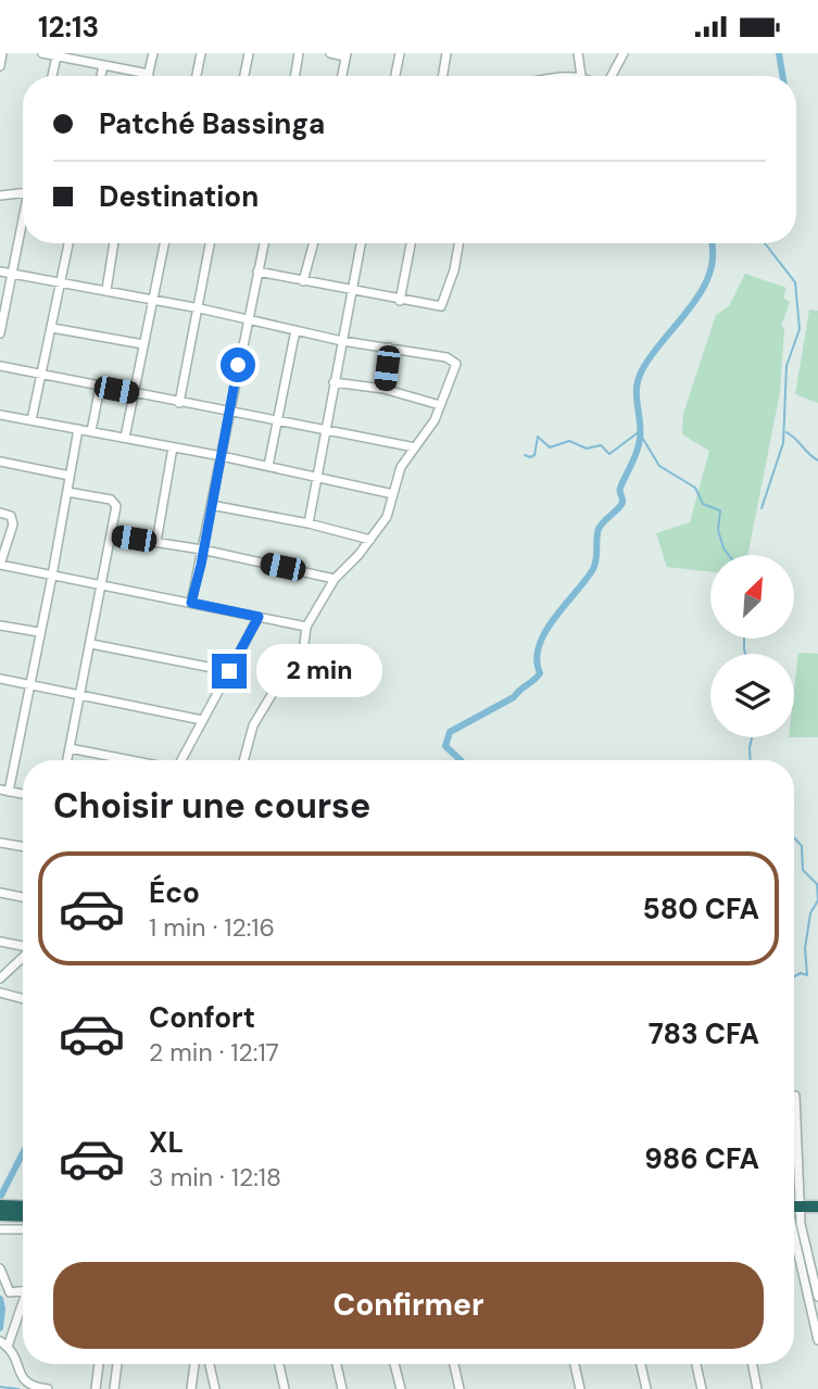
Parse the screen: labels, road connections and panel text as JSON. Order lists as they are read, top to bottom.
{
  "north": "top right",
  "page": {
    "status": "12:13",
    "banner": ["Patché Bassinga", "Destination"],
    "bubble": "2 min",
    "heading": "Choisir une course",
    "list": [
      {
        "name": "Éco",
        "note": "1 min · 12:16",
        "value": "580 CFA"
      },
      {
        "name": "Confort",
        "note": "2 min · 12:17",
        "value": "783 CFA"
      },
      {
        "name": "XL",
        "note": "3 min · 12:18",
        "value": "986 CFA"
      }
    ],
    "buttons": "Confirmer"
  }
}
